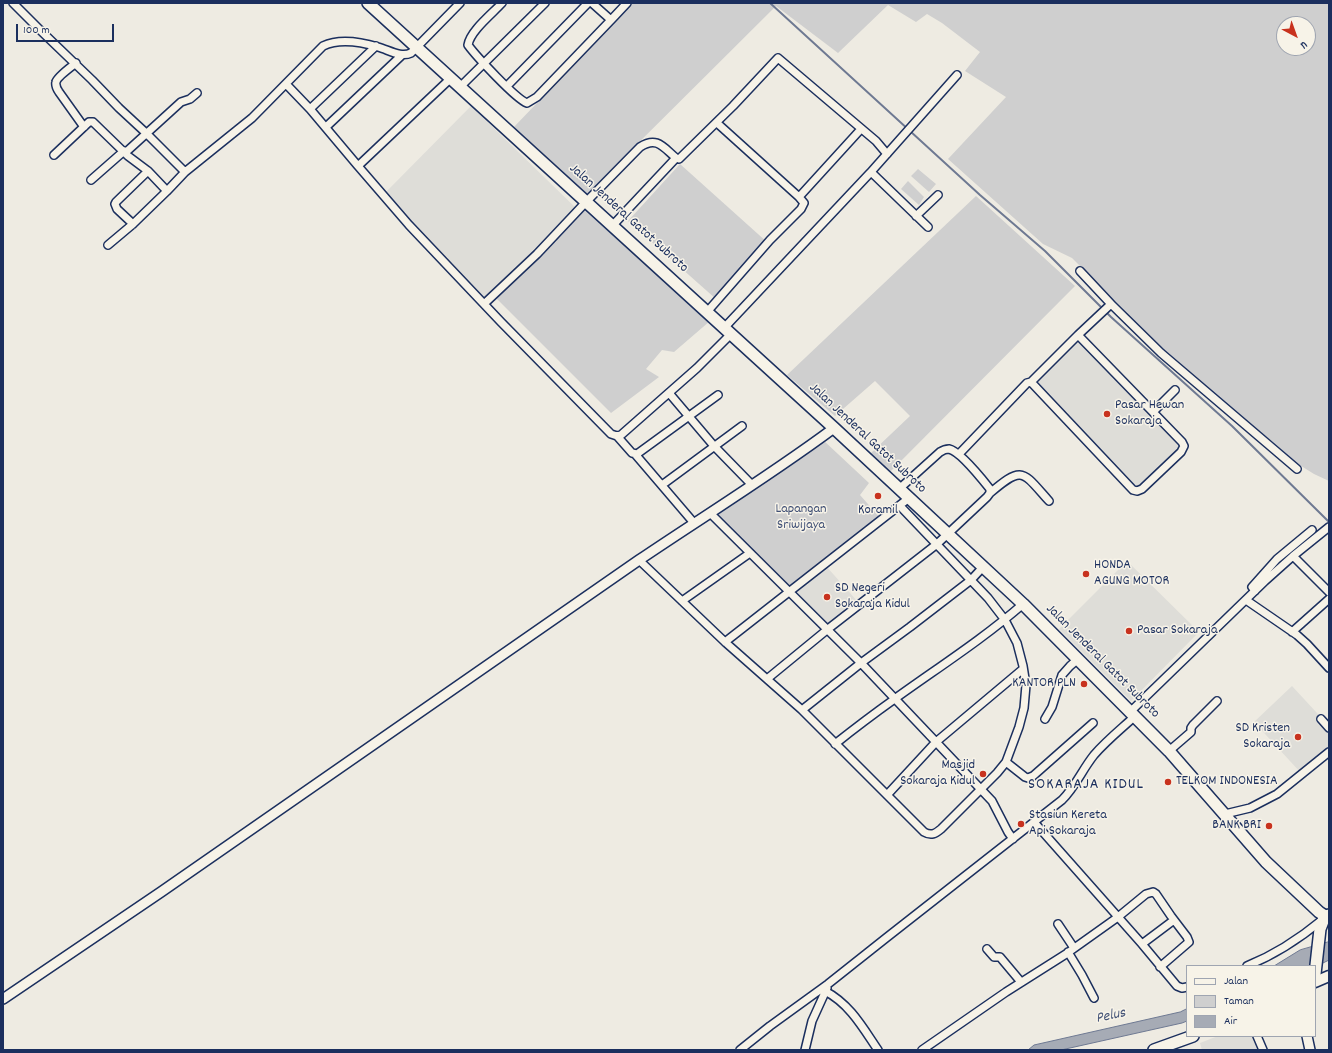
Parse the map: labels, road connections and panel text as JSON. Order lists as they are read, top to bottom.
{
  "streets": {
    "main road": ["Jalan Jenderal Gatot Subroto"]
  },
  "districts": ["SOKARAJA KIDUL"],
  "water": ["Pelus"],
  "parks": ["Lapangan Sriwijaya"],
  "places": [
    "Pasar Hewan Sokaraja",
    "Koramil",
    "HONDA AGUNG MOTOR",
    "SD Negeri Sokaraja Kidul",
    "Pasar Sokaraja",
    "KANTOR PLN",
    "SD Kristen Sokaraja",
    "Masjid Sokaraja Kidul",
    "TELKOM INDONESIA",
    "Stasiun Kereta Api Sokaraja",
    "BANK BRI"
  ],
  "legend": ["Jalan", "Taman", "Air"],
  "scale_bar": "100 m",
  "north": "bottom right"
}
